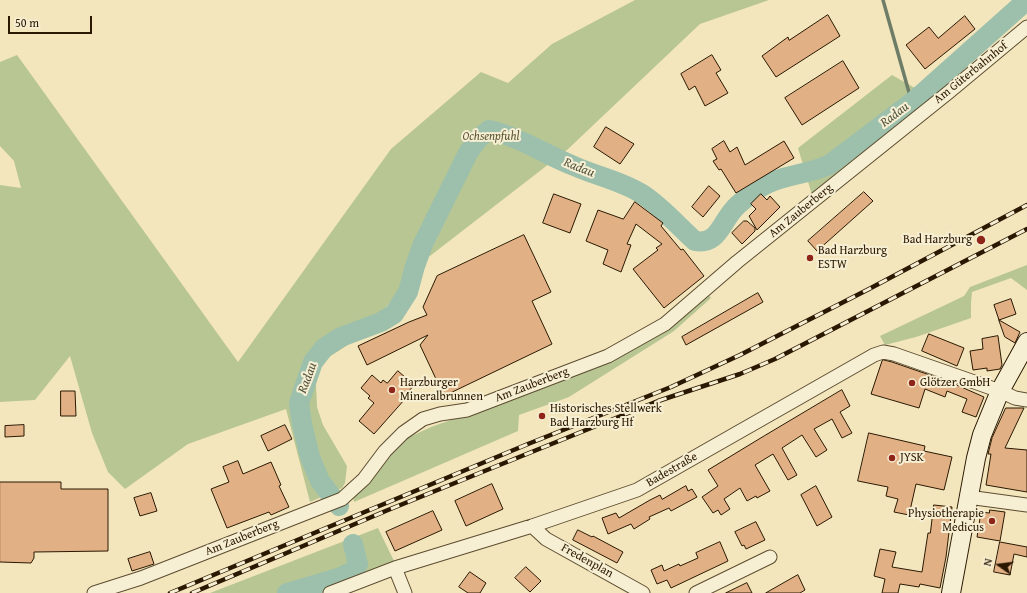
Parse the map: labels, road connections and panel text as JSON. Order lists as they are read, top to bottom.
{
  "streets": {
    "street": [
      "Am Güterbahnhof",
      "Am Zauberberg",
      "Badestraße",
      "Fredenplan"
    ]
  },
  "crossings": [
    ["Am Güterbahnhof", "Am Zauberberg"],
    ["Badestraße", "Fredenplan"]
  ],
  "water": ["Radau"],
  "parks": ["Ochsenpfuhl"],
  "places": [
    "Bad Harzburg",
    "Bad Harzburg ESTW",
    "Glötzer GmbH",
    "Harzburger Mineralbrunnen",
    "Historisches Stellwerk Bad Harzburg Hf",
    "JYSK",
    "Physiotherapie Medicus"
  ],
  "scale_bar": "50 m",
  "north": "left"
}
